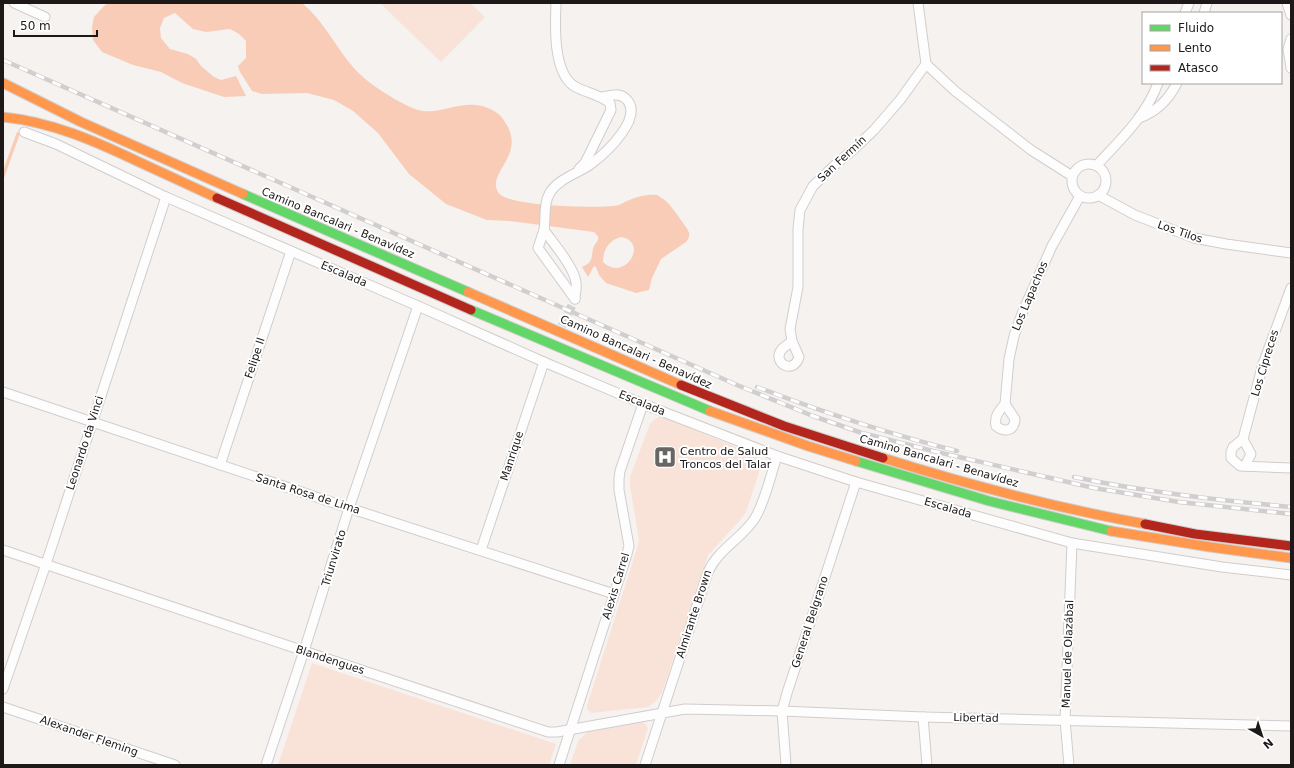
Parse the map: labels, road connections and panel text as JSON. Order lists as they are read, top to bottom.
{
  "streets": {
    "main road": ["Camino Bancalari - Benavídez"],
    "street": [
      "San Fermín",
      "Los Tilos",
      "Escalada",
      "Los Lapachos",
      "Felipe II",
      "Los Cipreces",
      "Leonardo da Vinci",
      "Manrique",
      "Santa Rosa de Lima",
      "Triunvirato",
      "Alexis Carrel",
      "Almirante Brown",
      "General Belgrano",
      "Manuel de Olazábal",
      "Blandengues",
      "Libertad",
      "Alexander Fleming"
    ]
  },
  "crossings": [
    ["Los Tilos", "Los Lapachos"],
    ["Escalada", "Felipe II"],
    ["Escalada", "Leonardo da Vinci"],
    ["Escalada", "Manrique"],
    ["Escalada", "Triunvirato"],
    ["Escalada", "Alexis Carrel"],
    ["Escalada", "Almirante Brown"],
    ["Escalada", "General Belgrano"],
    ["Escalada", "Manuel de Olazábal"],
    ["Felipe II", "Santa Rosa de Lima"],
    ["Leonardo da Vinci", "Santa Rosa de Lima"],
    ["Leonardo da Vinci", "Blandengues"],
    ["Manrique", "Santa Rosa de Lima"],
    ["Santa Rosa de Lima", "Triunvirato"],
    ["Santa Rosa de Lima", "Alexis Carrel"],
    ["Triunvirato", "Blandengues"],
    ["Alexis Carrel", "Blandengues"],
    ["Almirante Brown", "Blandengues"],
    ["Almirante Brown", "Libertad"],
    ["General Belgrano", "Libertad"],
    ["Manuel de Olazábal", "Libertad"],
    ["Blandengues", "Libertad"]
  ],
  "places": {
    "hospital": ["Centro de Salud Troncos del Talar"]
  },
  "legend": ["Fluido", "Lento", "Atasco"],
  "scale_bar": "50 m",
  "north": "bottom right"
}
